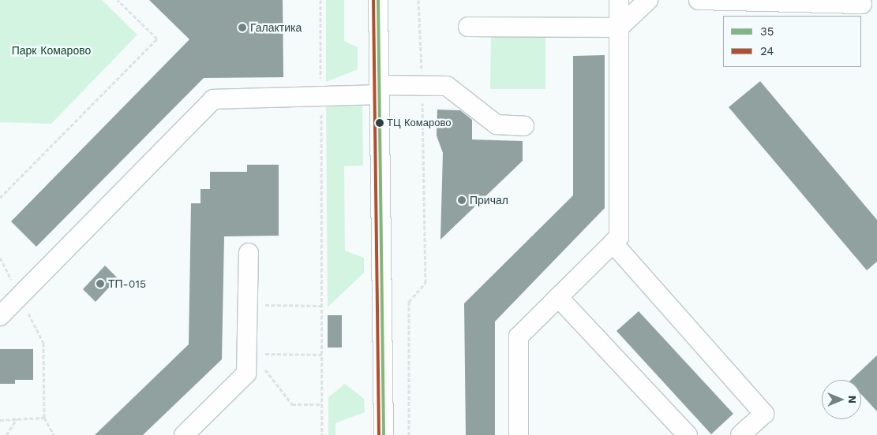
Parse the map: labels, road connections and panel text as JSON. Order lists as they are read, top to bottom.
{
  "parks": ["Парк Комарово"],
  "places": [
    "Галактика",
    "ТЦ Комарово",
    "Причал",
    "ТП-015"
  ],
  "lines": ["transit line 35", "transit line 24"],
  "legend": ["35", "24"],
  "north": "right"
}
